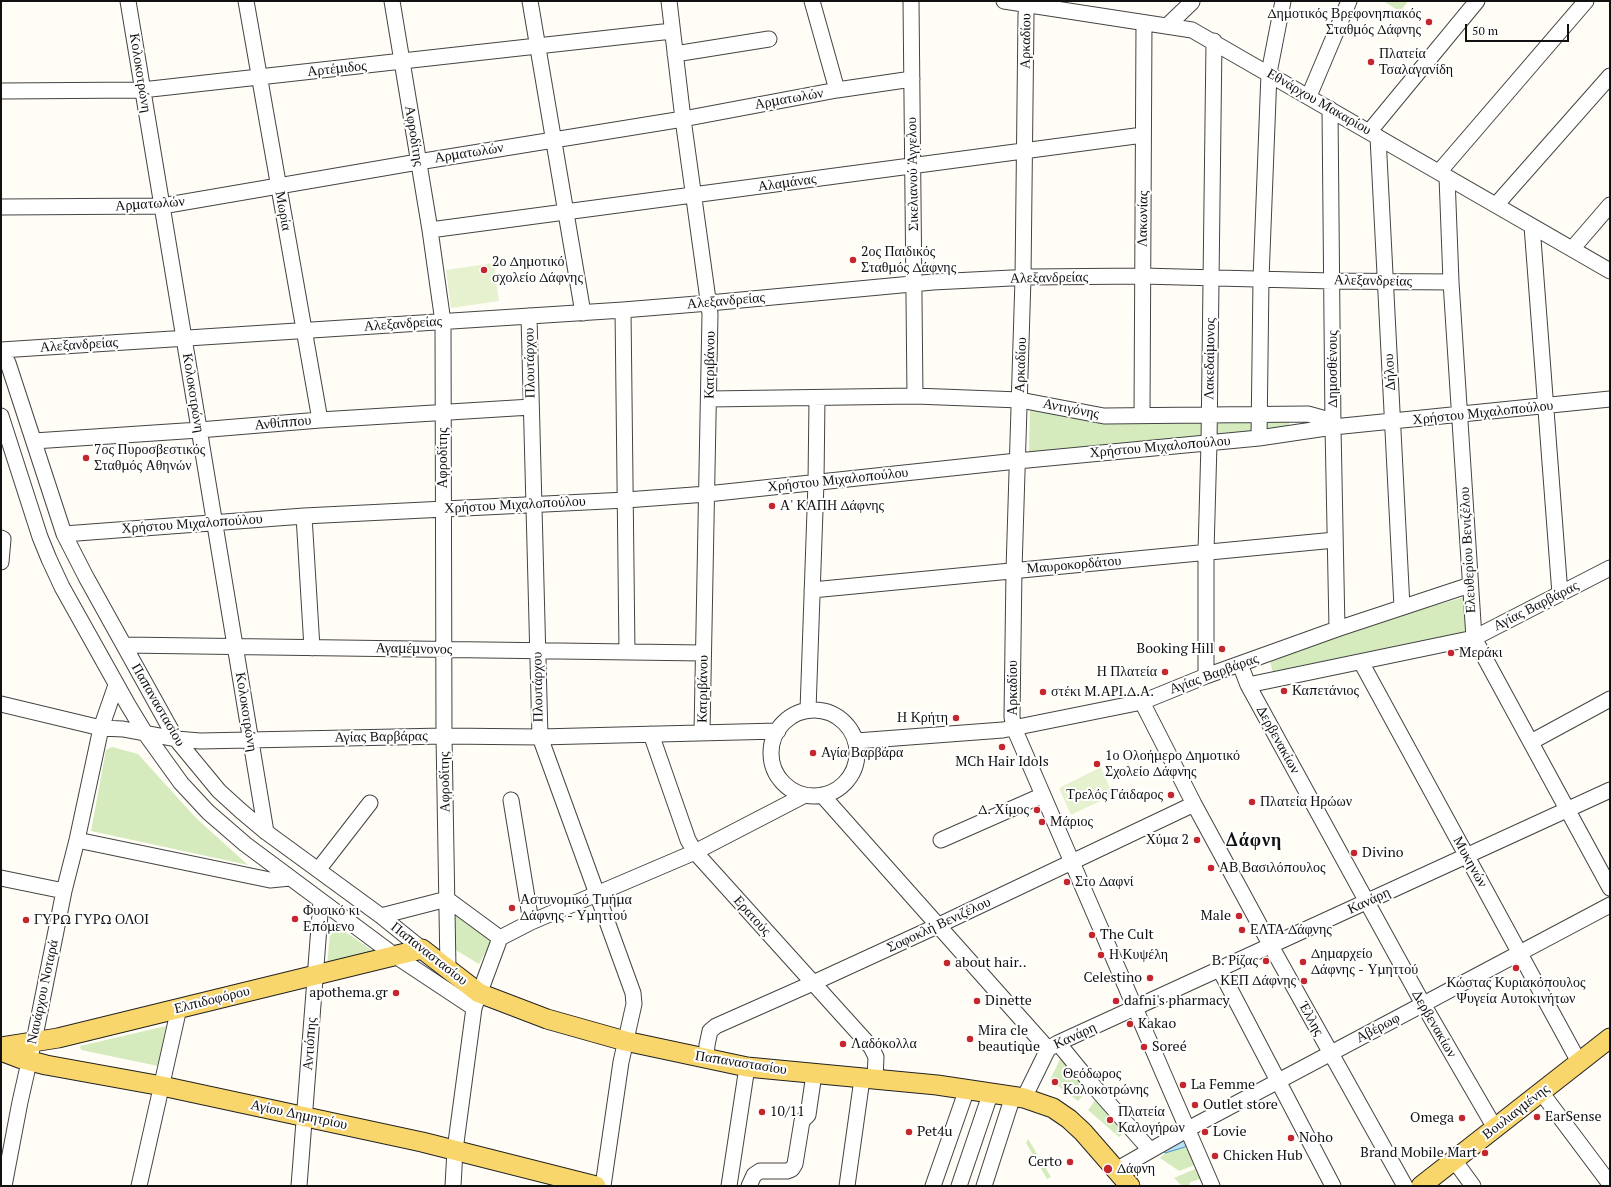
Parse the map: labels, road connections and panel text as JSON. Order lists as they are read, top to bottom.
{
  "streets": {
    "main road": [
      "Παπαναστασίου",
      "Ελπιδοφόρου",
      "Βουλιαγμένης",
      "Αγίου Δημητρίου"
    ],
    "street": [
      "Αρκαδίου",
      "Αρτέμιδος",
      "Κολοκοτρώνη",
      "Αρματωλών",
      "Εθνάρχου Μακαρίου",
      "Αφροδίτης",
      "Σικελιανού Άγγελου",
      "Αλαμάνας",
      "Μωρία",
      "Λακωνίας",
      "Αλεξανδρείας",
      "Λακεδαίμονος",
      "Πλουτάρχου",
      "Κατριβάνου",
      "Δημοσθένους",
      "Δήλου",
      "Αντιγόνης",
      "Χρήστου Μιχαλοπούλου",
      "Ανθίππου",
      "Ελευθερίου Βενιζέλου",
      "Μαυροκορδάτου",
      "Αγίας Βαρβάρας",
      "Αγαμέμνονος",
      "Δερβενακίων",
      "Μυκηνών",
      "Κανάρη",
      "Ερατούς",
      "Σοφοκλή Βενιζέλου",
      "Ναυάρχου Νοταρά",
      "Έλλης",
      "Αβέρωφ",
      "Αντιόπης"
    ]
  },
  "crossings": [
    ["Αρκαδίου", "Εθνάρχου Μακαρίου"],
    ["Αρκαδίου", "Αλαμάνας"],
    ["Αρκαδίου", "Αλεξανδρείας"],
    ["Αρκαδίου", "Αντιγόνης"],
    ["Αρκαδίου", "Χρήστου Μιχαλοπούλου"],
    ["Αρκαδίου", "Μαυροκορδάτου"],
    ["Αρκαδίου", "Αγίας Βαρβάρας"],
    ["Αρκαδίου", "Κανάρη"],
    ["Αρκαδίου", "Σοφοκλή Βενιζέλου"],
    ["Αρκαδίου", "Αβέρωφ"],
    ["Αρτέμιδος", "Κολοκοτρώνη"],
    ["Αρτέμιδος", "Αφροδίτης"],
    ["Αρτέμιδος", "Μωρία"],
    ["Αρτέμιδος", "Κατριβάνου"],
    ["Κολοκοτρώνη", "Αρματωλών"],
    ["Κολοκοτρώνη", "Αλεξανδρείας"],
    ["Κολοκοτρώνη", "Χρήστου Μιχαλοπούλου"],
    ["Κολοκοτρώνη", "Ανθίππου"],
    ["Κολοκοτρώνη", "Αγίας Βαρβάρας"],
    ["Κολοκοτρώνη", "Αγαμέμνονος"],
    ["Κολοκοτρώνη", "Παπαναστασίου"],
    ["Αρματωλών", "Αφροδίτης"],
    ["Αρματωλών", "Σικελιανού Άγγελου"],
    ["Αρματωλών", "Μωρία"],
    ["Αρματωλών", "Κατριβάνου"],
    ["Εθνάρχου Μακαρίου", "Λακωνίας"],
    ["Εθνάρχου Μακαρίου", "Λακεδαίμονος"],
    ["Εθνάρχου Μακαρίου", "Δημοσθένους"],
    ["Εθνάρχου Μακαρίου", "Δήλου"],
    ["Εθνάρχου Μακαρίου", "Ελευθερίου Βενιζέλου"],
    ["Αφροδίτης", "Αλαμάνας"],
    ["Αφροδίτης", "Αλεξανδρείας"],
    ["Αφροδίτης", "Χρήστου Μιχαλοπούλου"],
    ["Αφροδίτης", "Ανθίππου"],
    ["Αφροδίτης", "Αγίας Βαρβάρας"],
    ["Αφροδίτης", "Αγαμέμνονος"],
    ["Αφροδίτης", "Παπαναστασίου"],
    ["Σικελιανού Άγγελου", "Αλαμάνας"],
    ["Σικελιανού Άγγελου", "Αλεξανδρείας"],
    ["Σικελιανού Άγγελου", "Αντιγόνης"],
    ["Αλαμάνας", "Λακωνίας"],
    ["Αλαμάνας", "Κατριβάνου"],
    ["Μωρία", "Αλεξανδρείας"],
    ["Μωρία", "Ανθίππου"],
    ["Λακωνίας", "Αλεξανδρείας"],
    ["Λακωνίας", "Αντιγόνης"],
    ["Αλεξανδρείας", "Λακεδαίμονος"],
    ["Αλεξανδρείας", "Πλουτάρχου"],
    ["Αλεξανδρείας", "Κατριβάνου"],
    ["Αλεξανδρείας", "Δημοσθένους"],
    ["Αλεξανδρείας", "Δήλου"],
    ["Αλεξανδρείας", "Ελευθερίου Βενιζέλου"],
    ["Αλεξανδρείας", "Παπαναστασίου"],
    ["Λακεδαίμονος", "Αντιγόνης"],
    ["Λακεδαίμονος", "Χρήστου Μιχαλοπούλου"],
    ["Λακεδαίμονος", "Μαυροκορδάτου"],
    ["Λακεδαίμονος", "Αγίας Βαρβάρας"],
    ["Πλουτάρχου", "Χρήστου Μιχαλοπούλου"],
    ["Πλουτάρχου", "Ανθίππου"],
    ["Πλουτάρχου", "Αγίας Βαρβάρας"],
    ["Πλουτάρχου", "Αγαμέμνονος"],
    ["Πλουτάρχου", "Παπαναστασίου"],
    ["Κατριβάνου", "Αντιγόνης"],
    ["Κατριβάνου", "Χρήστου Μιχαλοπούλου"],
    ["Κατριβάνου", "Αγίας Βαρβάρας"],
    ["Κατριβάνου", "Αγαμέμνονος"],
    ["Δημοσθένους", "Αντιγόνης"],
    ["Δημοσθένους", "Χρήστου Μιχαλοπούλου"],
    ["Δημοσθένους", "Μαυροκορδάτου"],
    ["Δημοσθένους", "Αγίας Βαρβάρας"],
    ["Δήλου", "Χρήστου Μιχαλοπούλου"],
    ["Δήλου", "Αγίας Βαρβάρας"],
    ["Αντιγόνης", "Χρήστου Μιχαλοπούλου"],
    ["Χρήστου Μιχαλοπούλου", "Ελευθερίου Βενιζέλου"],
    ["Χρήστου Μιχαλοπούλου", "Παπαναστασίου"],
    ["Ανθίππου", "Παπαναστασίου"],
    ["Ελευθερίου Βενιζέλου", "Αγίας Βαρβάρας"],
    ["Ελευθερίου Βενιζέλου", "Κανάρη"],
    ["Αγίας Βαρβάρας", "Παπαναστασίου"],
    ["Αγίας Βαρβάρας", "Δερβενακίων"],
    ["Αγίας Βαρβάρας", "Μυκηνών"],
    ["Αγίας Βαρβάρας", "Ερατούς"],
    ["Αγίας Βαρβάρας", "Ναυάρχου Νοταρά"],
    ["Αγίας Βαρβάρας", "Έλλης"],
    ["Αγαμέμνονος", "Παπαναστασίου"],
    ["Παπαναστασίου", "Κανάρη"],
    ["Παπαναστασίου", "Ερατούς"],
    ["Παπαναστασίου", "Σοφοκλή Βενιζέλου"],
    ["Παπαναστασίου", "Ναυάρχου Νοταρά"],
    ["Παπαναστασίου", "Ελπιδοφόρου"],
    ["Παπαναστασίου", "Αβέρωφ"],
    ["Παπαναστασίου", "Αντιόπης"],
    ["Δερβενακίων", "Κανάρη"],
    ["Δερβενακίων", "Αβέρωφ"],
    ["Δερβενακίων", "Βουλιαγμένης"],
    ["Μυκηνών", "Κανάρη"],
    ["Μυκηνών", "Αβέρωφ"],
    ["Μυκηνών", "Βουλιαγμένης"],
    ["Κανάρη", "Έλλης"],
    ["Ερατούς", "Σοφοκλή Βενιζέλου"],
    ["Σοφοκλή Βενιζέλου", "Έλλης"],
    ["Ναυάρχου Νοταρά", "Ελπιδοφόρου"],
    ["Ναυάρχου Νοταρά", "Αγίου Δημητρίου"],
    ["Ελπιδοφόρου", "Αντιόπης"],
    ["Ελπιδοφόρου", "Αγίου Δημητρίου"],
    ["Έλλης", "Αβέρωφ"],
    ["Αντιόπης", "Αγίου Δημητρίου"]
  ],
  "districts": ["Δάφνη"],
  "places": [
    "Δημοτικός Βρεφονηπιακός Σταθμός Δάφνης",
    "Πλατεία Τσαλαγανίδη",
    "2ος Παιδικός Σταθμός Δάφνης",
    "2ο Δημοτικό σχολείο Δάφνης",
    "7ος Πυροσβεστικός Σταθμός Αθηνών",
    "Α' ΚΑΠΗ Δάφνης",
    "Booking Hill",
    "Μεράκι",
    "Η Πλατεία",
    "Καπετάνιος",
    "στέκι Μ.ΑΡΙ.Δ.Α.",
    "Η Κρήτη",
    "MCh Hair Idols",
    "Αγία Βαρβάρα",
    "1ο Ολοήμερο Δημοτικό Σχολείο Δάφνης",
    "Τρελός Γάιδαρος",
    "Πλατεία Ηρώων",
    "Δ. Χίμος",
    "Μάριος",
    "Χύμα 2",
    "Divino",
    "ΑΒ Βασιλόπουλος",
    "Στο Δαφνί",
    "Αστυνομικό Τμήμα Δάφνης - Υμηττού",
    "Male",
    "Φυσικό κι Επόμενο",
    "ΓΥΡΩ ΓΥΡΩ ΟΛΟΙ",
    "ΕΛΤΑ Δάφνης",
    "The Cult",
    "Η Κυψέλη",
    "Β. Ρίζας",
    "Δημαρχείο Δάφνης - Υμηττού",
    "about hair..",
    "Κώστας Κυριακόπουλος Ψυγεία Αυτοκινήτων",
    "Celestino",
    "ΚΕΠ Δάφνης",
    "apothema.gr",
    "Dinette",
    "dafni's pharmacy",
    "Kakao",
    "Mira cle beautique",
    "Λαδόκολλα",
    "Soreé",
    "Θεόδωρος Κολοκοτρώνης",
    "La Femme",
    "Outlet store",
    "10/11",
    "EarSense",
    "Omega",
    "Πλατεία Καλογήρων",
    "Pet4u",
    "Lovie",
    "Noho",
    "Brand Mobile Mart",
    "Chicken Hub",
    "Certo",
    "Δάφνη"
  ],
  "scale_bar": "50 m"
}
